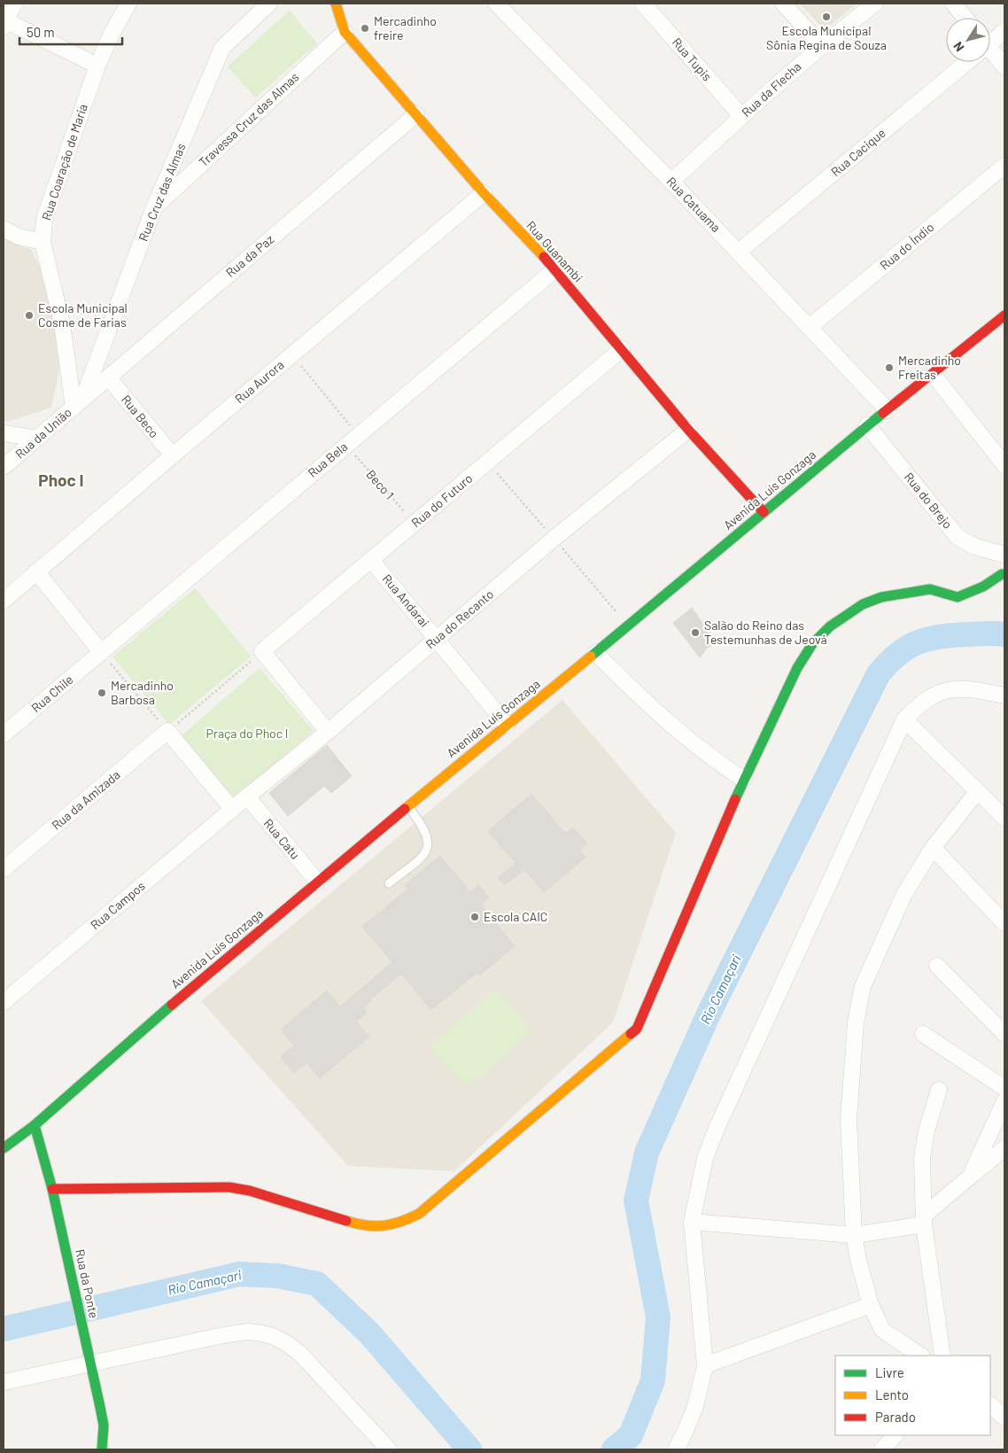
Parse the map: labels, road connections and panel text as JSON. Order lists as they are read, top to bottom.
{
  "streets": {
    "street": [
      "Rua Tupis",
      "Rua da Flecha",
      "Travessa Cruz das Almas",
      "Rua Cacique",
      "Rua Coaração de Maria",
      "Rua Cruz das Almas",
      "Rua Catuama",
      "Rua do Índio",
      "Rua Guanambi",
      "Rua da Paz",
      "Rua Aurora",
      "Rua Beco",
      "Rua da União",
      "Rua Bela",
      "Avenida Luís Gonzaga",
      "Rua do Futuro",
      "Rua do Brejo",
      "Rua Andarai",
      "Rua do Recanto",
      "Rua Chile",
      "Rua da Amizada",
      "Rua Catu",
      "Rua Campos",
      "Rua da Ponte"
    ],
    "path": ["Beco 1"]
  },
  "crossings": [
    ["Rua Tupis", "Rua da Flecha"],
    ["Rua da Flecha", "Rua Catuama"],
    ["Travessa Cruz das Almas", "Rua Cruz das Almas"],
    ["Travessa Cruz das Almas", "Rua Guanambi"],
    ["Rua Cacique", "Rua Catuama"],
    ["Rua Coaração de Maria", "Rua Cruz das Almas"],
    ["Rua Coaração de Maria", "Rua da Paz"],
    ["Rua Coaração de Maria", "Rua da União"],
    ["Rua Cruz das Almas", "Rua da Paz"],
    ["Rua Cruz das Almas", "Rua da União"],
    ["Rua Catuama", "Rua do Índio"],
    ["Rua Catuama", "Avenida Luís Gonzaga"],
    ["Rua Guanambi", "Rua da Paz"],
    ["Rua Guanambi", "Rua Aurora"],
    ["Rua Guanambi", "Rua Bela"],
    ["Rua Guanambi", "Avenida Luís Gonzaga"],
    ["Rua Guanambi", "Rua do Futuro"],
    ["Rua Guanambi", "Rua do Recanto"],
    ["Rua da Paz", "Rua Beco"],
    ["Rua da Paz", "Rua da União"],
    ["Rua Aurora", "Rua Beco"],
    ["Rua Bela", "Beco 1"],
    ["Rua Bela", "Rua Chile"],
    ["Beco 1", "Rua do Futuro"],
    ["Avenida Luís Gonzaga", "Rua do Brejo"],
    ["Avenida Luís Gonzaga", "Rua Andarai"],
    ["Avenida Luís Gonzaga", "Rua Catu"],
    ["Avenida Luís Gonzaga", "Rua da Ponte"],
    ["Rua do Futuro", "Rua Andarai"],
    ["Rua Andarai", "Rua do Recanto"],
    ["Rua do Recanto", "Rua Catu"],
    ["Rua do Recanto", "Rua Campos"]
  ],
  "districts": ["Phoc I"],
  "water": ["Rio Camaçari"],
  "parks": ["Praça do Phoc I"],
  "places": [
    "Escola Municipal Sônia Regina de Souza",
    "Mercadinho freire",
    "Escola Municipal Cosme de Farias",
    "Mercadinho Freitas",
    "Salão do Reino das Testemunhas de Jeová",
    "Mercadinho Barbosa",
    "Escola CAIC"
  ],
  "legend": ["Livre", "Lento", "Parado"],
  "scale_bar": "50 m",
  "north": "bottom left"
}
